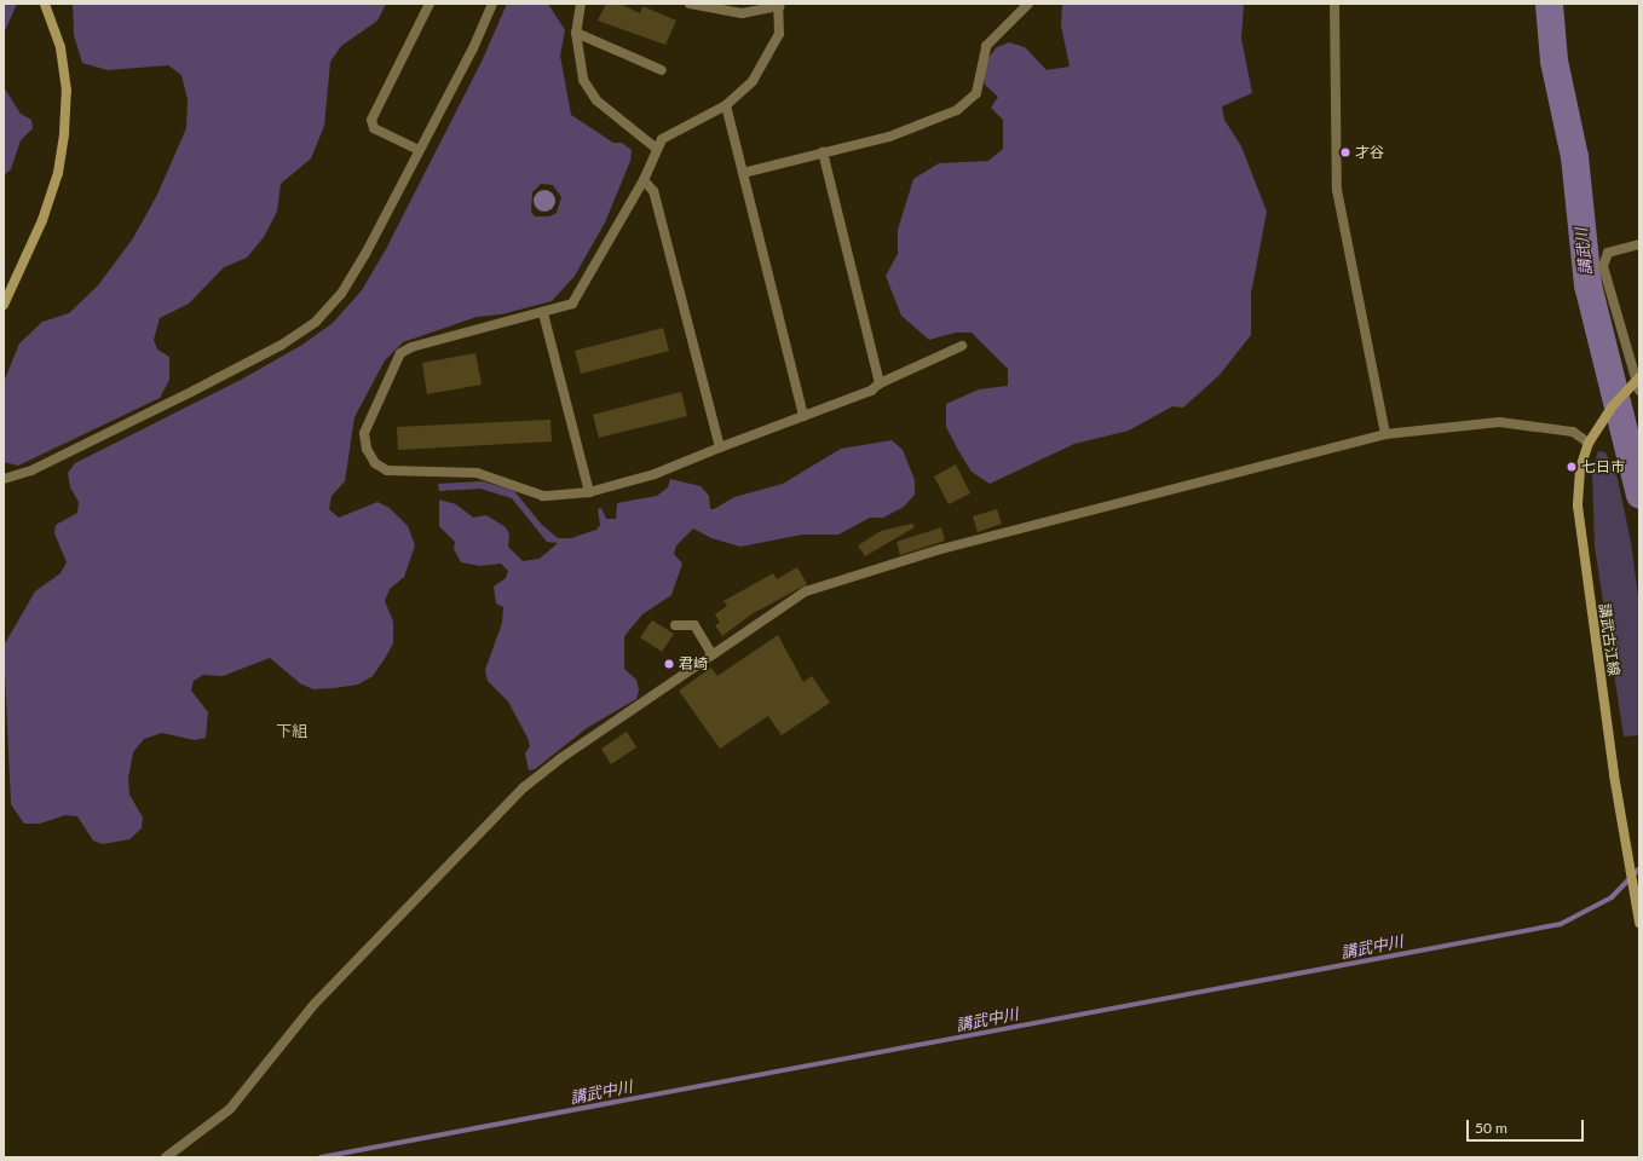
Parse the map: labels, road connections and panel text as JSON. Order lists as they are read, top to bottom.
{
  "streets": {
    "main road": ["講武古江線"]
  },
  "districts": ["下組"],
  "water": ["講武川", "講武中川"],
  "places": ["才谷", "七日市", "君崎"],
  "scale_bar": "50 m"
}
